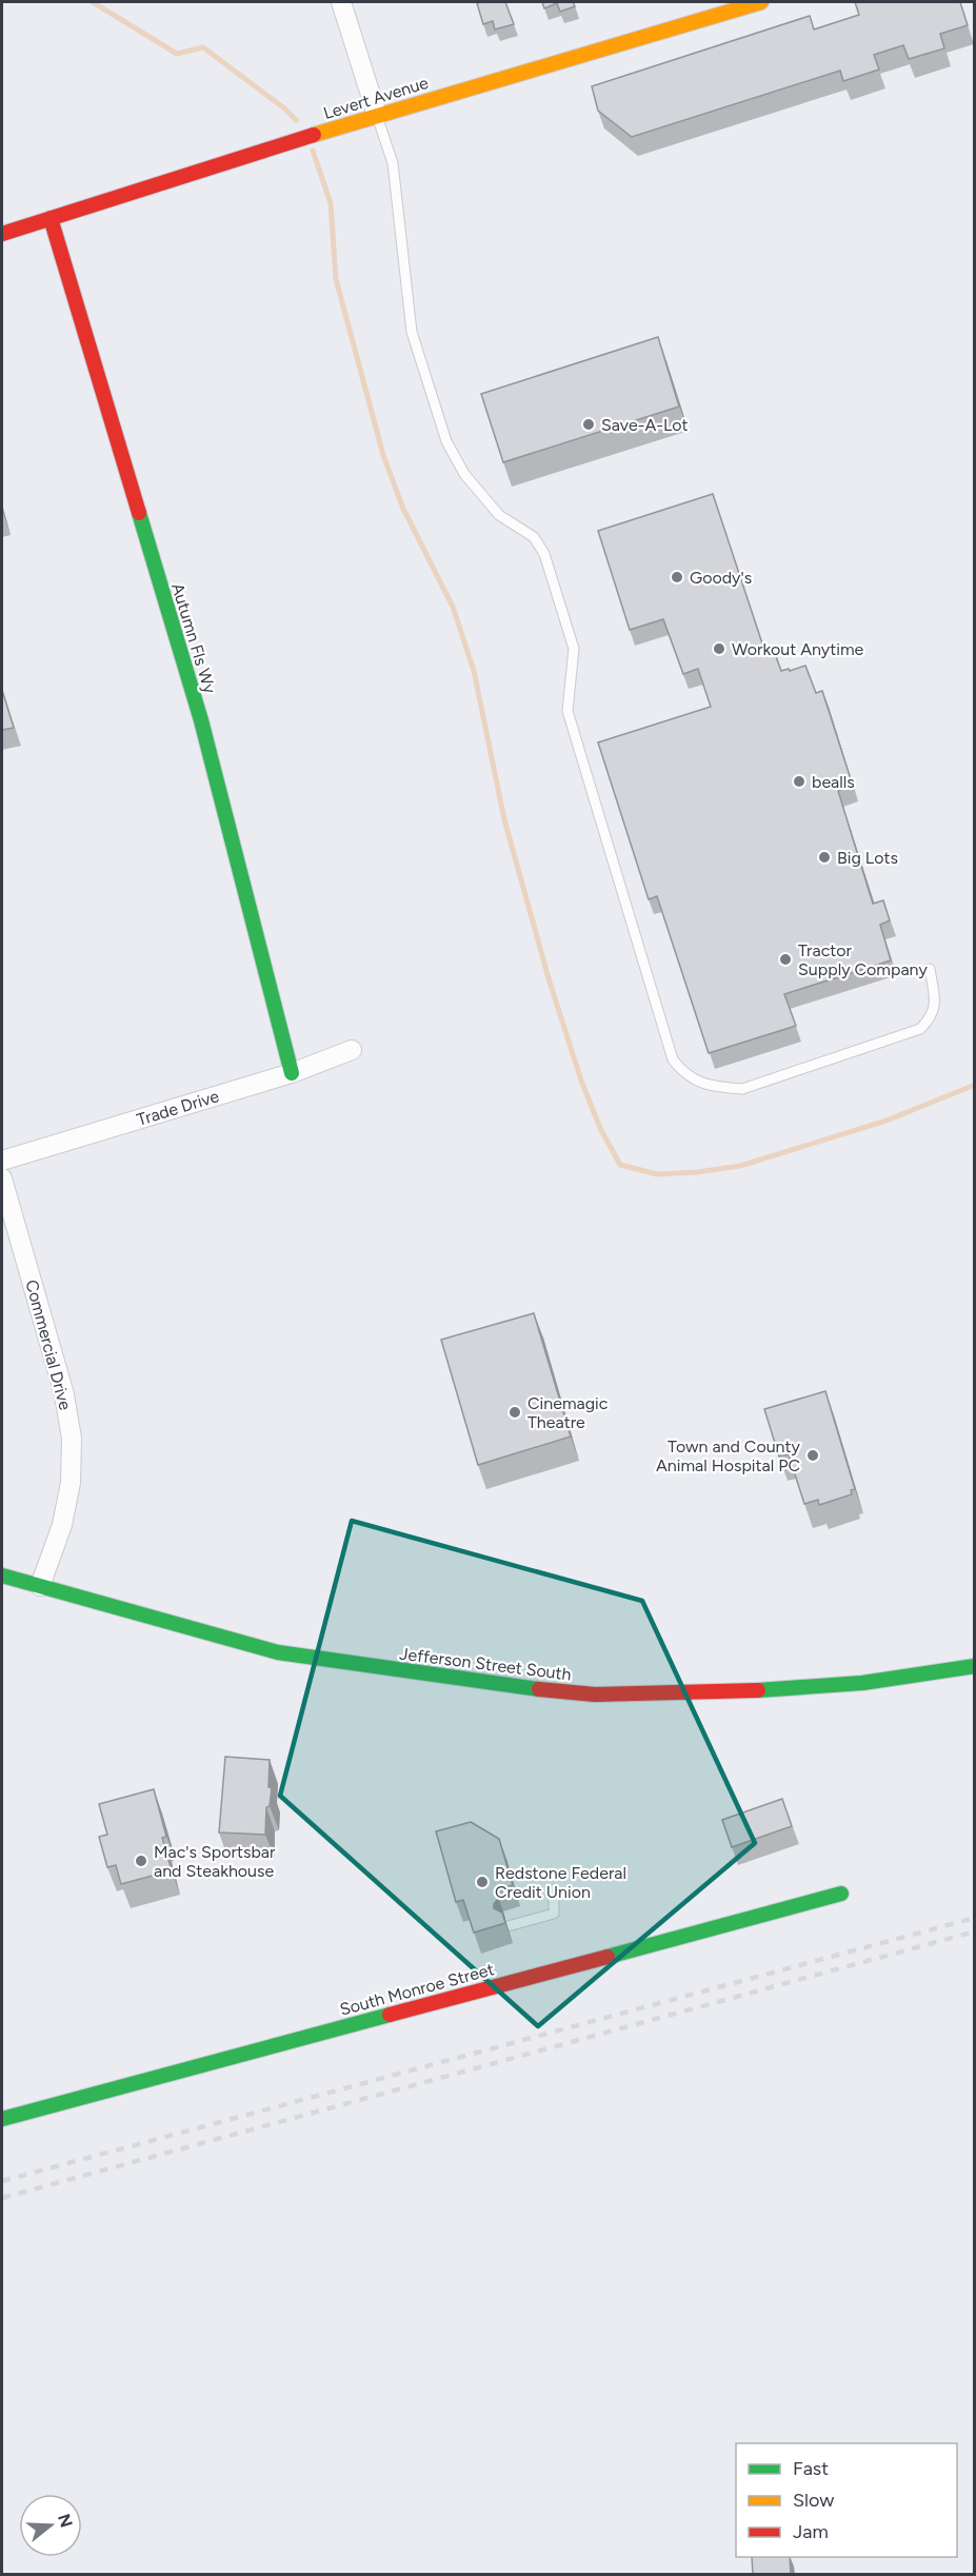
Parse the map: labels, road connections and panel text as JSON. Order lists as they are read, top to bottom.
{
  "streets": {
    "street": [
      "Levert Avenue",
      "Autumn Fls Wy",
      "Trade Drive",
      "Commercial Drive",
      "Jefferson Street South",
      "South Monroe Street"
    ]
  },
  "crossings": [
    ["Levert Avenue", "Autumn Fls Wy"],
    ["Autumn Fls Wy", "Trade Drive"],
    ["Commercial Drive", "Jefferson Street South"]
  ],
  "places": [
    "Save-A-Lot",
    "Goody's",
    "Workout Anytime",
    "bealls",
    "Big Lots",
    "Tractor Supply Company",
    "Cinemagic Theatre",
    "Town and County Animal Hospital PC",
    "Mac's Sportsbar and Steakhouse",
    "Redstone Federal Credit Union"
  ],
  "legend": ["Fast", "Slow", "Jam"],
  "north": "right"
}
